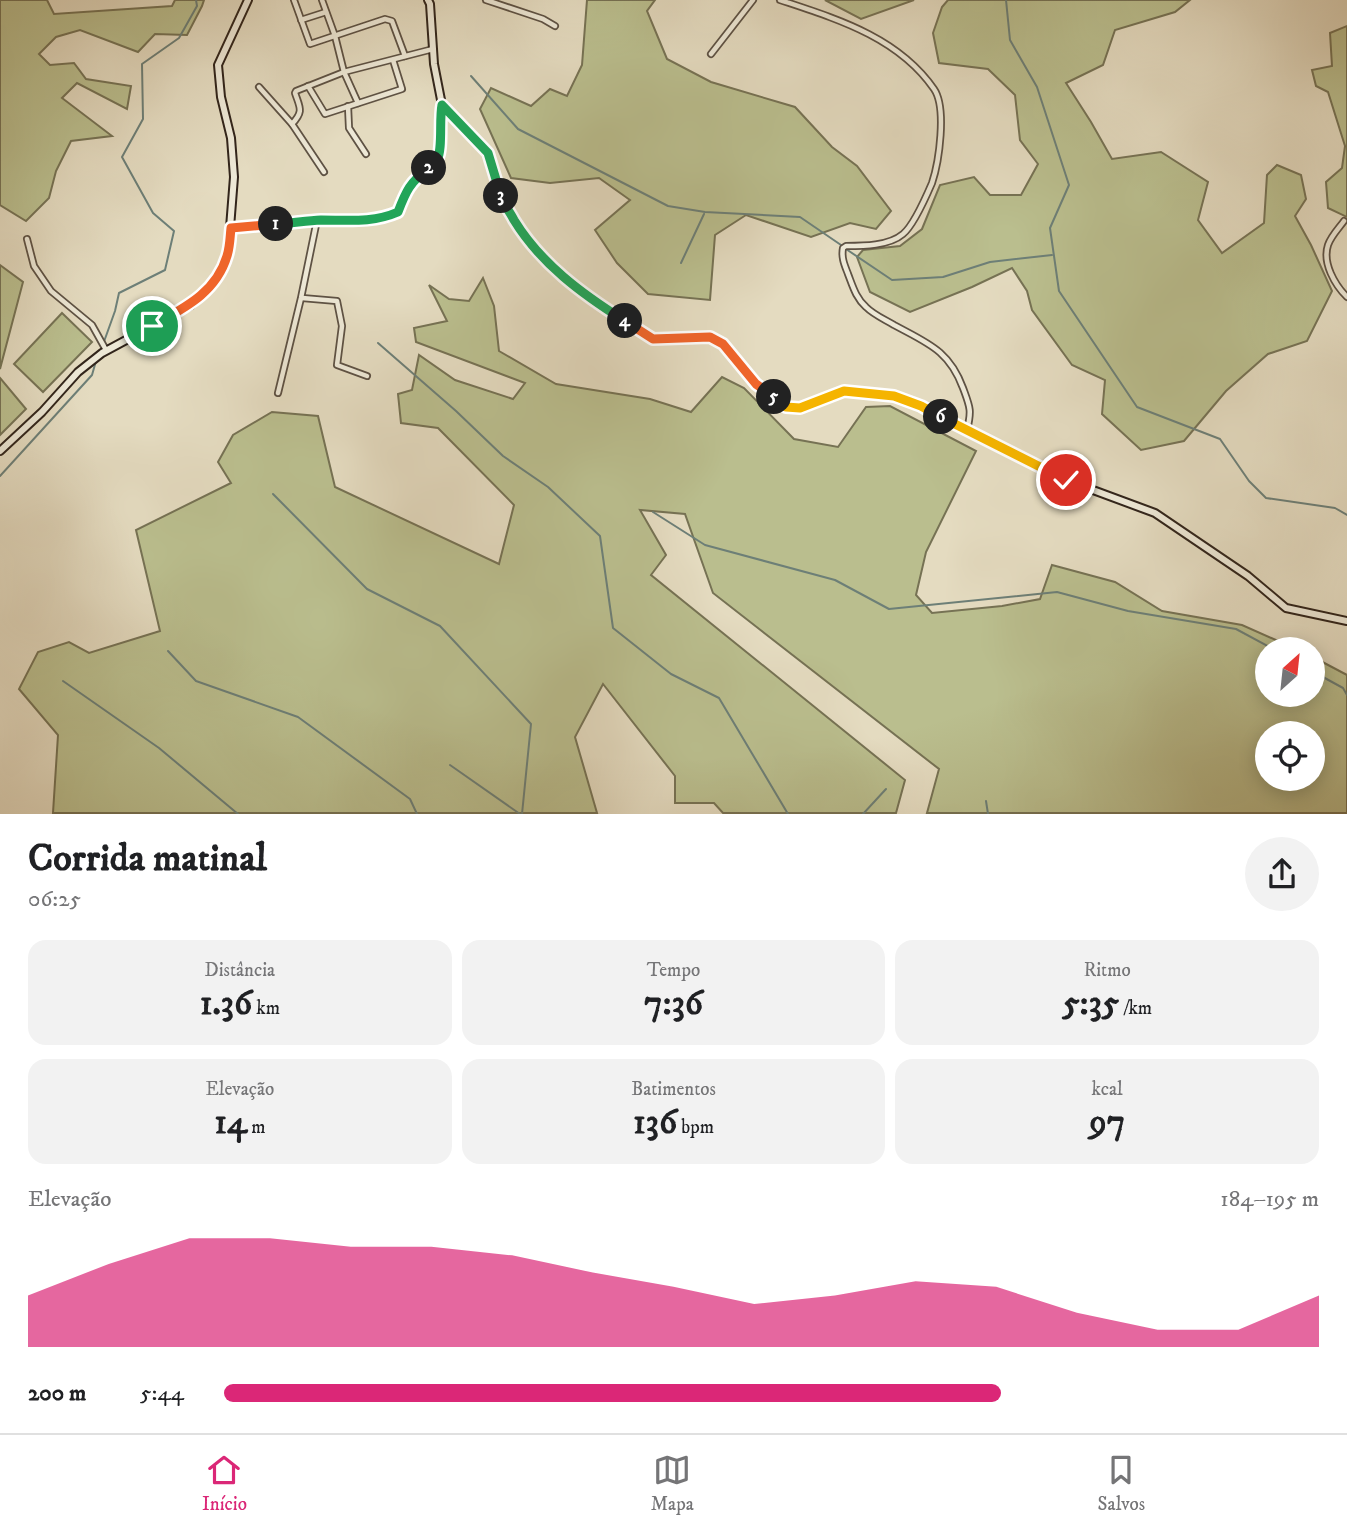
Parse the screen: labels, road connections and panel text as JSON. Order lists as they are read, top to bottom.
{
  "north": "top right",
  "page": {
    "pins": [
      "2",
      "3",
      "1",
      "4",
      "5",
      "6"
    ],
    "heading": ["Corrida matinal", "06:25"],
    "stats": [
      ["Distância", "1.36 km"],
      ["Tempo", "7:36"],
      ["Ritmo", "5:35 /km"],
      ["Elevação", "14 m"],
      ["Batimentos", "136 bpm"],
      ["kcal", "97"]
    ],
    "chart": ["Elevação", "184–195 m"],
    "list": [
      {
        "name": "200 m",
        "note": "5:44"
      }
    ],
    "tabs": ["Início", "Mapa", "Salvos"]
  }
}
